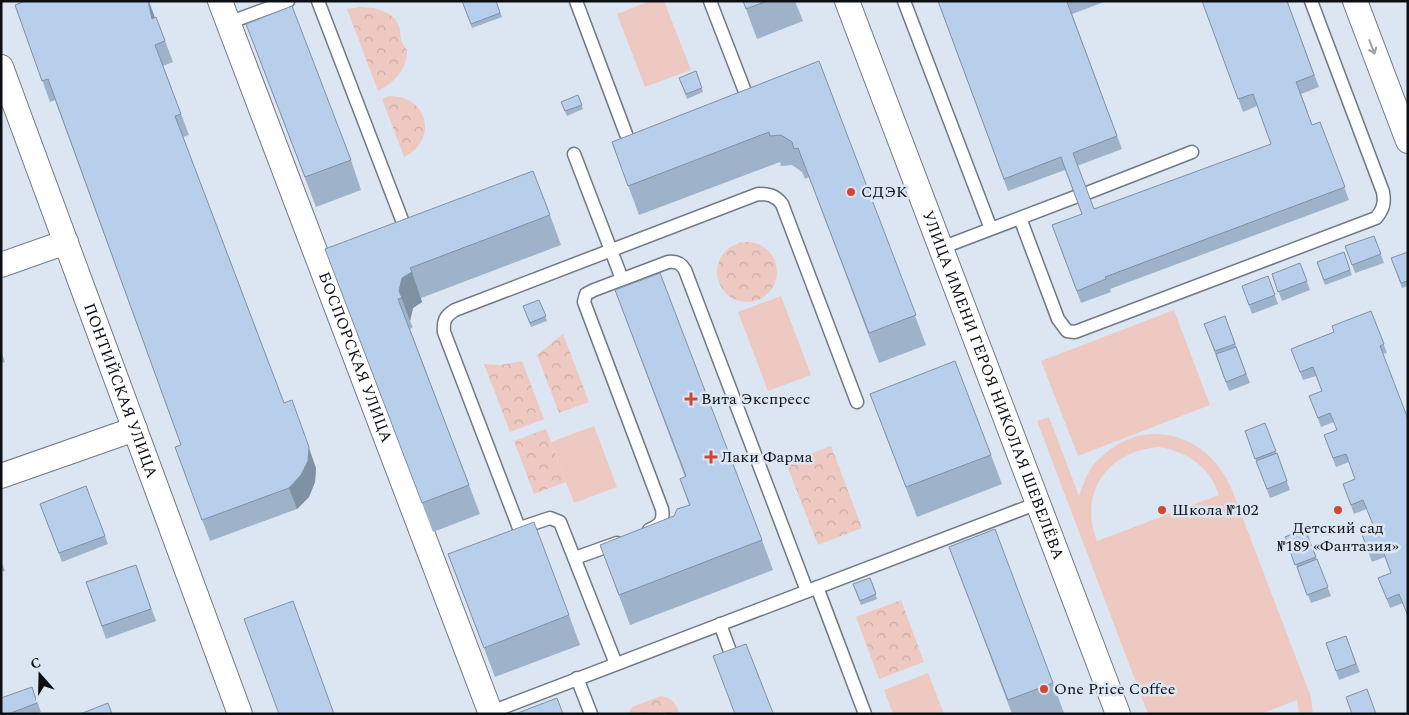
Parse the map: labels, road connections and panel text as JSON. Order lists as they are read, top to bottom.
{
  "streets": {
    "street": ["БОСПОРСКАЯ УЛИЦА", "УЛИЦА ИМЕНИ ГЕРОЯ НИКОЛАЯ ШЕВЕЛЁВА", "ПОНТИЙСКАЯ УЛИЦА"]
  },
  "places": {
    "other": [
      "СДЭК",
      "Школа №102",
      "Детский сад №189 «Фантазия»",
      "One Price Coffee"
    ],
    "health": ["Вита Экспресс", "Лаки Фарма"]
  },
  "north": "top"
}
